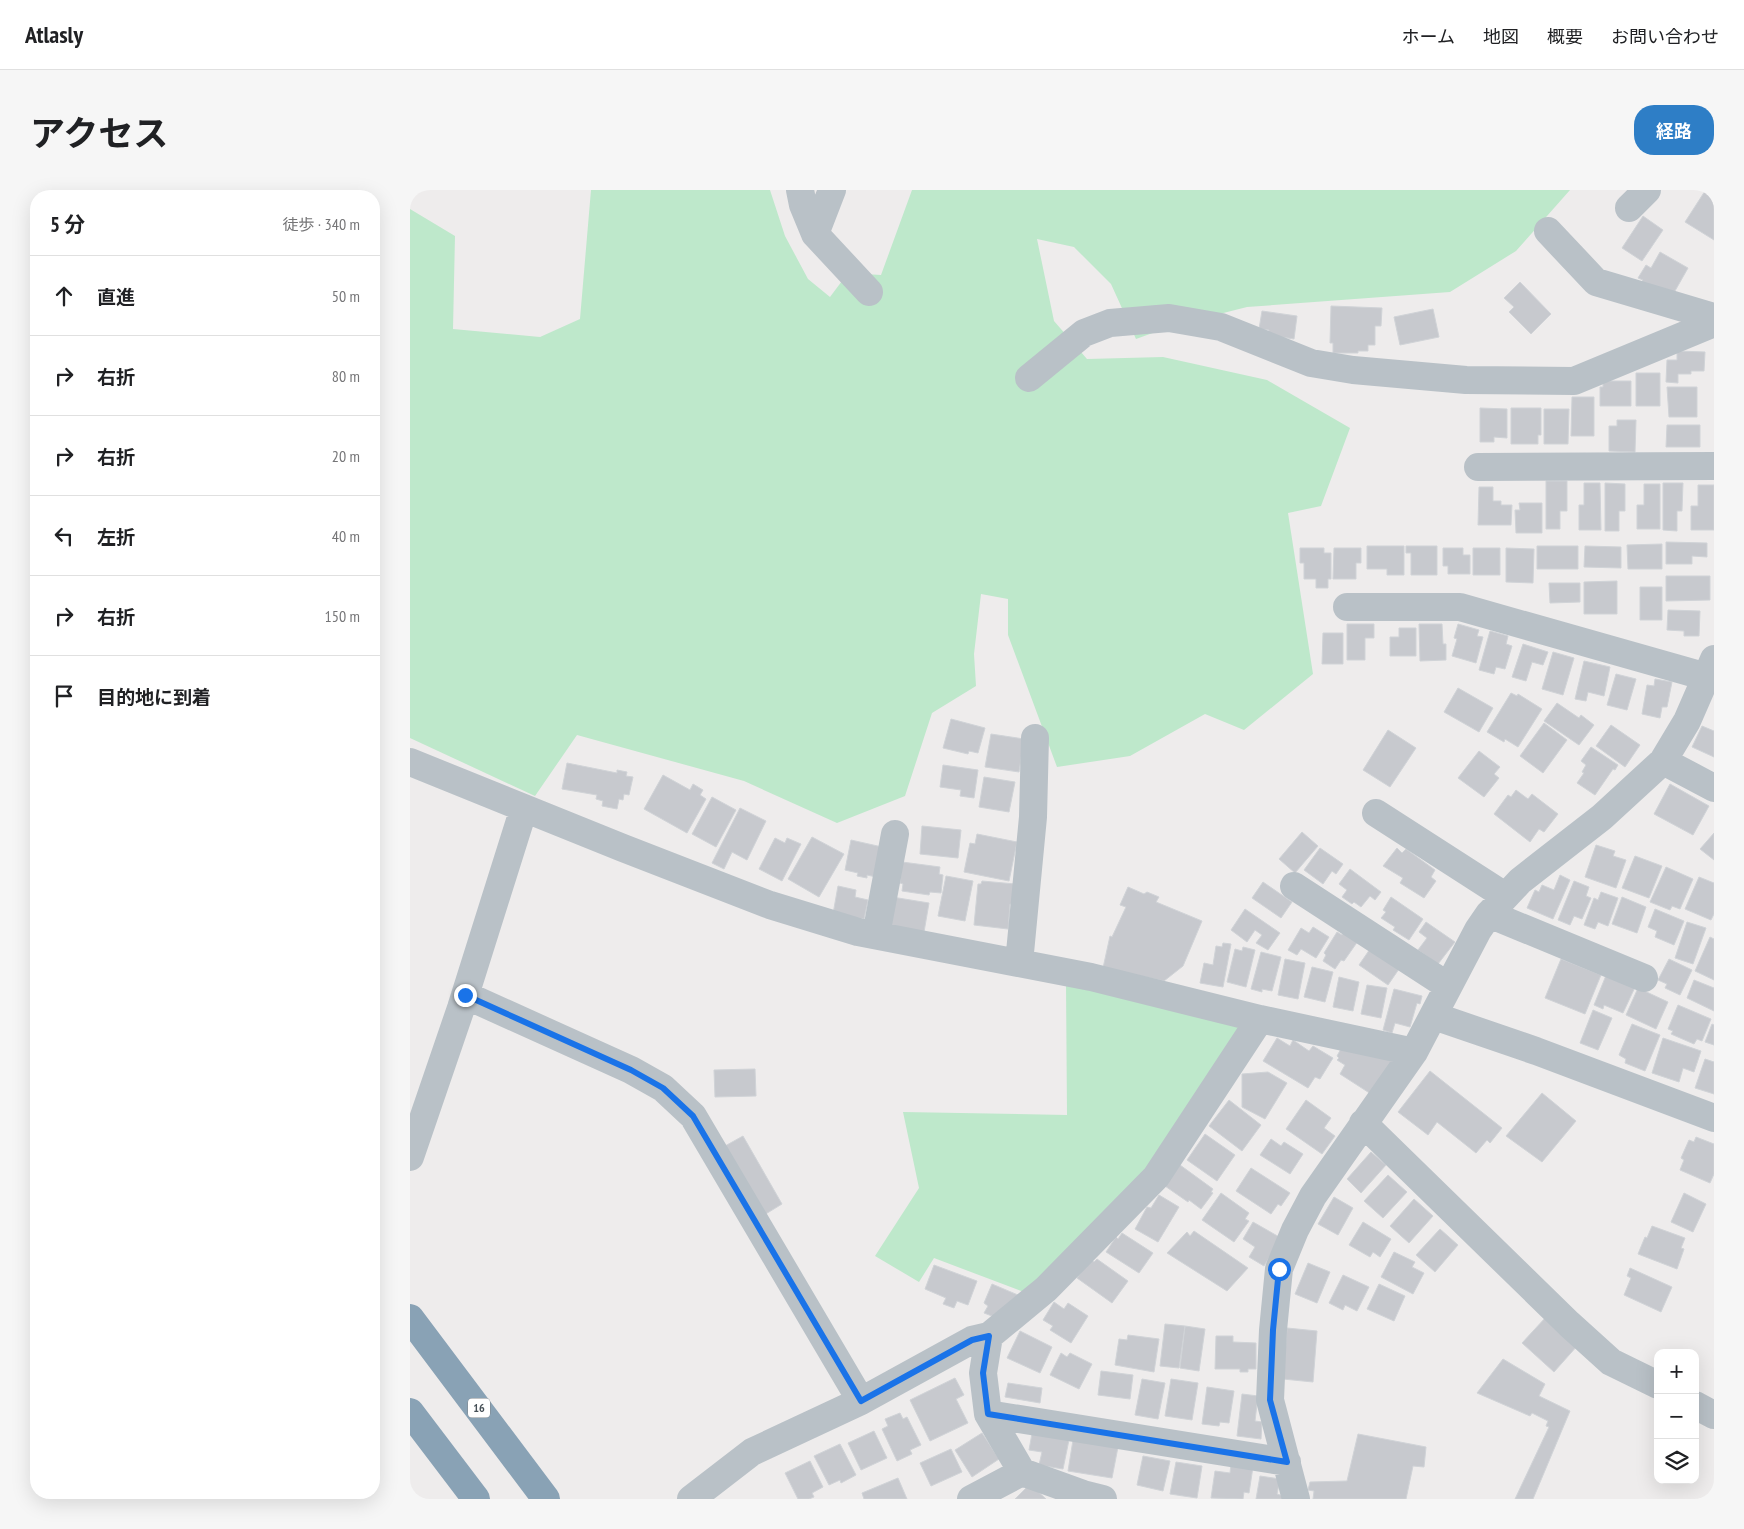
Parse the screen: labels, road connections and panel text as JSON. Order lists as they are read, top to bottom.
{
  "streets": {
    "highway": ["16"]
  },
  "page": {
    "header": "Atlasly",
    "nav": [
      "ホーム",
      "地図",
      "概要",
      "お問い合わせ"
    ],
    "title": "アクセス",
    "buttons": "経路",
    "heading": ["5 分", "徒歩 · 340 m"],
    "list": [
      ["直進", "50 m"],
      ["右折", "80 m"],
      ["右折", "20 m"],
      ["左折", "40 m"],
      ["右折", "150 m"],
      "目的地に到着"
    ],
    "map_buttons": ["+", "−"]
  }
}
